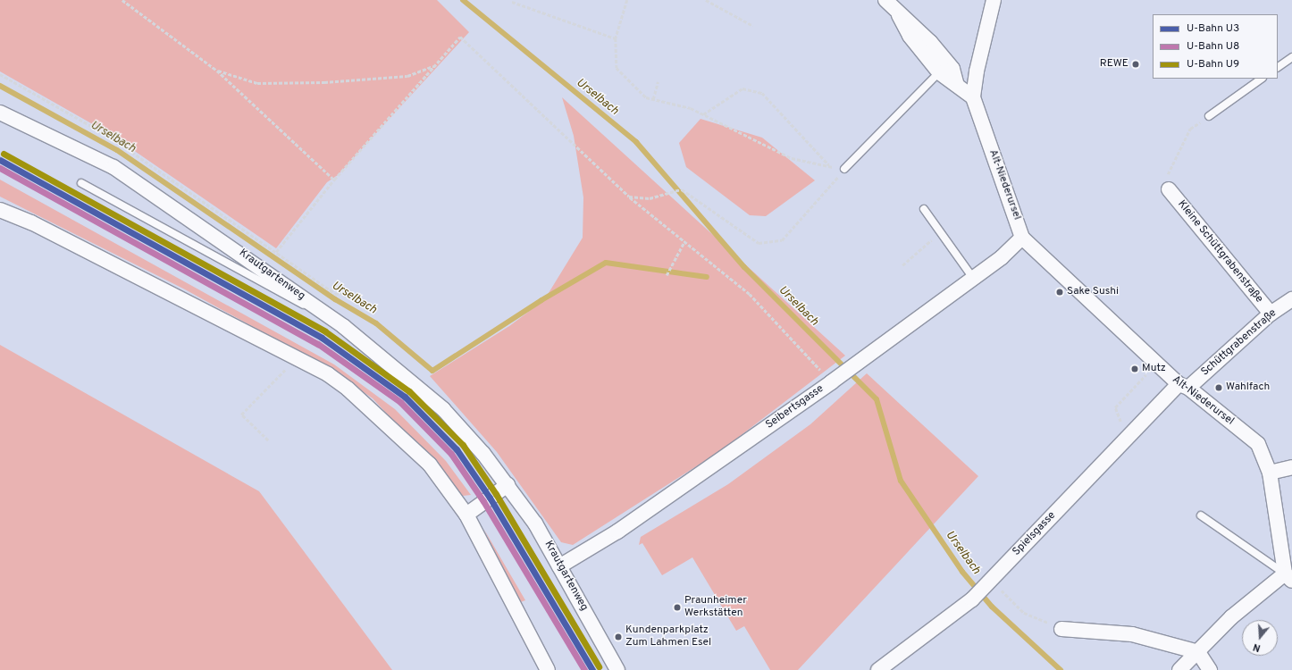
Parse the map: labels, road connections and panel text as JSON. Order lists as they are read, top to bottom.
{
  "streets": {
    "street": [
      "Alt-Niederursel",
      "Kleine Schüttgrabenstraße",
      "Krautgartenweg",
      "Schüttgrabenstraße",
      "Seibertsgasse",
      "Spielsgasse"
    ]
  },
  "crossings": [
    ["Alt-Niederursel", "Schüttgrabenstraße"],
    ["Alt-Niederursel", "Seibertsgasse"],
    ["Alt-Niederursel", "Spielsgasse"],
    ["Kleine Schüttgrabenstraße", "Schüttgrabenstraße"],
    ["Krautgartenweg", "Seibertsgasse"],
    ["Schüttgrabenstraße", "Spielsgasse"]
  ],
  "water": ["Urselbach"],
  "places": [
    "REWE",
    "Sake Sushi",
    "Mutz",
    "Wahlfach",
    "Praunheimer Werkstätten",
    "Kundenparkplatz Zum Lahmen Esel"
  ],
  "lines": ["metro line U9", "metro line U3", "metro line U8"],
  "legend": ["U-Bahn U3", "U-Bahn U8", "U-Bahn U9"],
  "north": "bottom"
}
